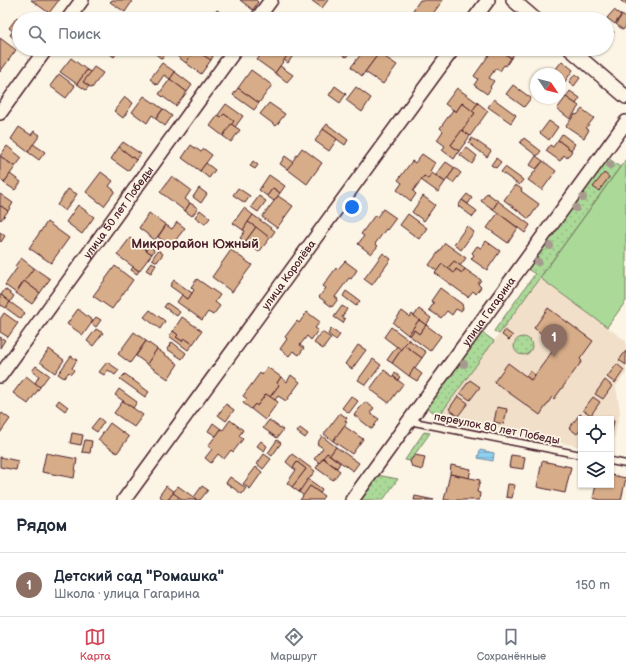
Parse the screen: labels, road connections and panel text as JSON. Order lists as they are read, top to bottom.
{
  "streets": {
    "street": ["улица 50 лет Победы", "улица Королёва", "улица Гагарина"],
    "lane": ["переулок 80 лет Победы"]
  },
  "crossings": [
    ["улица Гагарина", "переулок 80 лет Победы"]
  ],
  "districts": ["Микрорайон Южный"],
  "north": "bottom right",
  "page": {
    "search": "Поиск",
    "pins": "1",
    "heading": "Рядом",
    "list": [
      {
        "mark": "1",
        "name": "Детский сад \"Ромашка\"",
        "note": "Школа · улица Гагарина",
        "value": "150 m"
      }
    ],
    "nav": ["Карта", "Маршрут", "Сохранённые"]
  }
}
